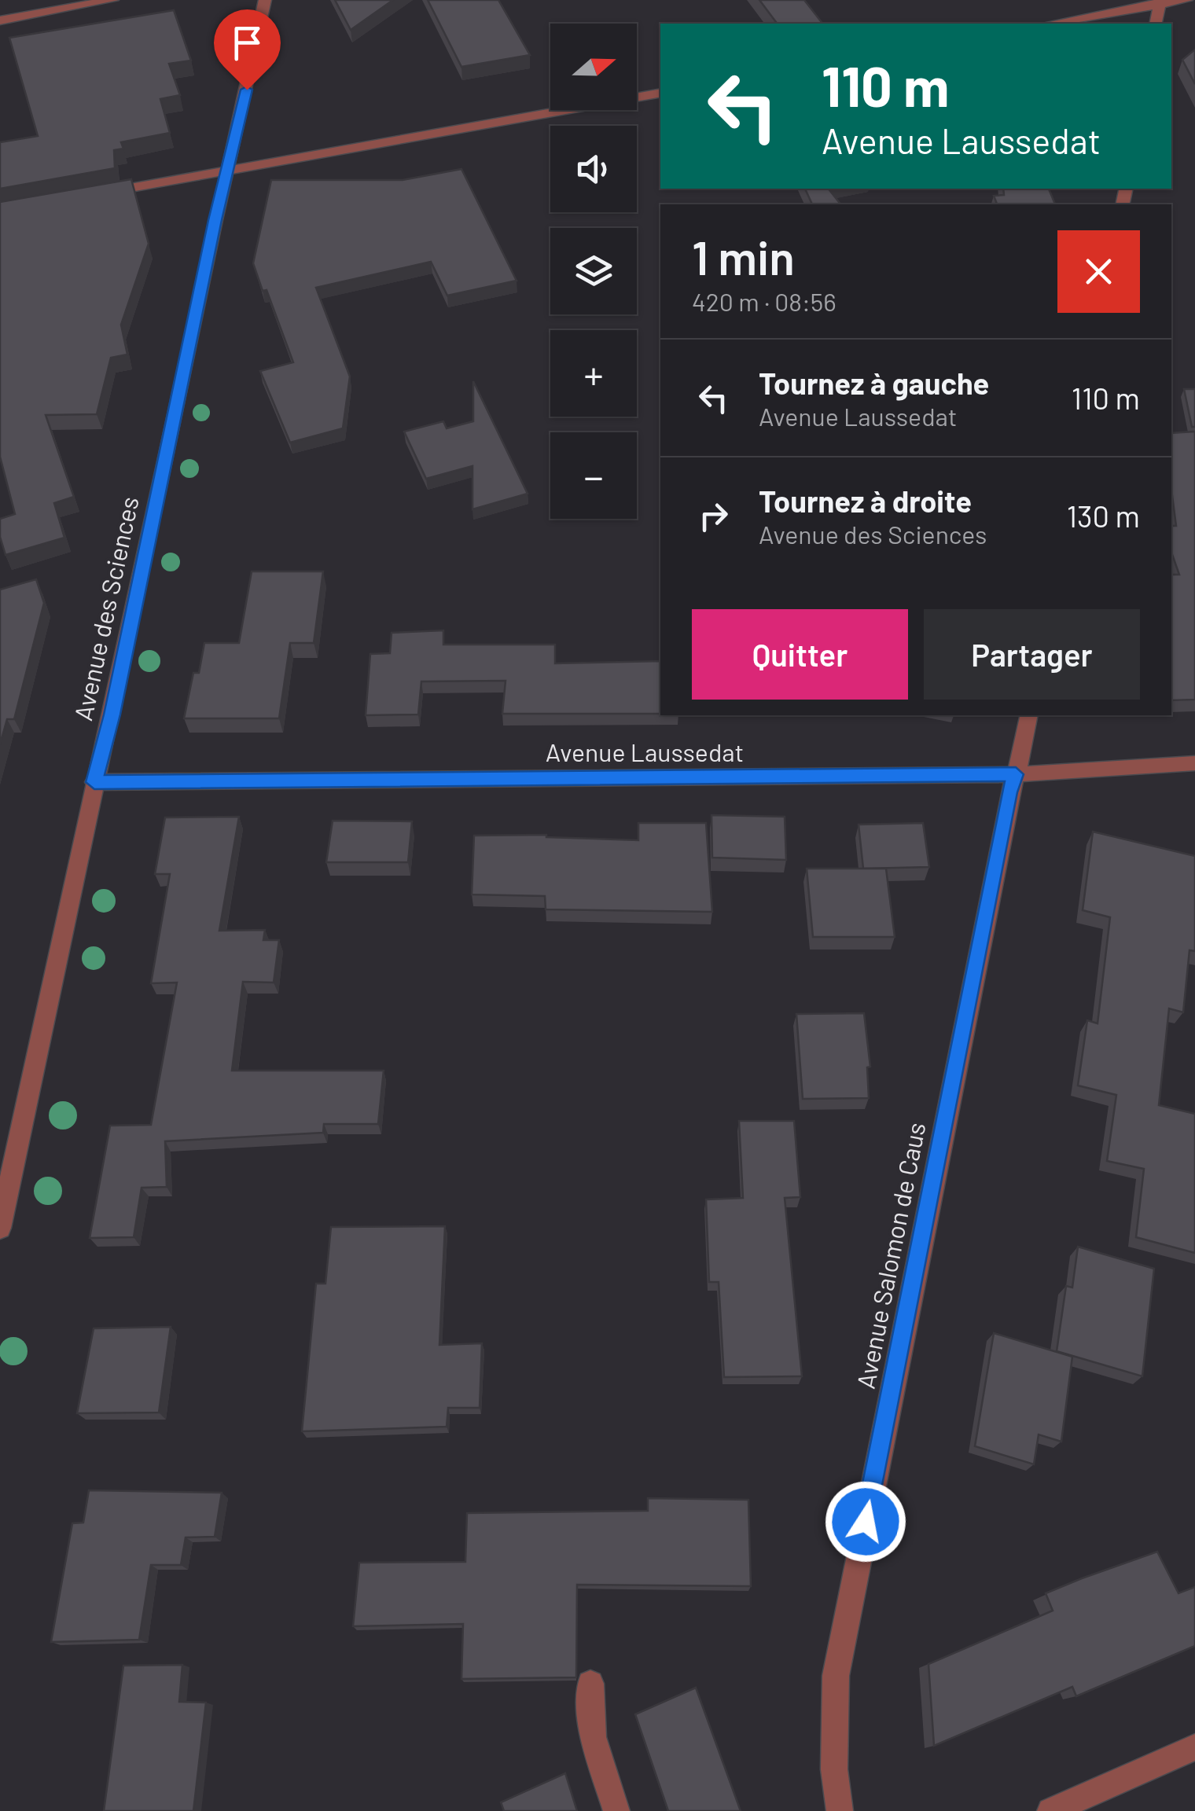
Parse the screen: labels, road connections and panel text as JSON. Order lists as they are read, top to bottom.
{
  "streets": {
    "street": ["Avenue des Sciences", "Avenue Laussedat", "Avenue Salomon de Caus"]
  },
  "crossings": [
    ["Avenue des Sciences", "Avenue Laussedat"],
    ["Avenue Laussedat", "Avenue Salomon de Caus"]
  ],
  "north": "right",
  "page": {
    "map_buttons": ["+", "−"],
    "turn": ["110 m", "Avenue Laussedat"],
    "heading": ["1 min", "420 m · 08:56"],
    "list": [
      {
        "name": "Tournez à gauche",
        "note": "Avenue Laussedat",
        "value": "110 m"
      },
      {
        "name": "Tournez à droite",
        "note": "Avenue des Sciences",
        "value": "130 m"
      }
    ],
    "buttons": ["Quitter", "Partager"]
  }
}
